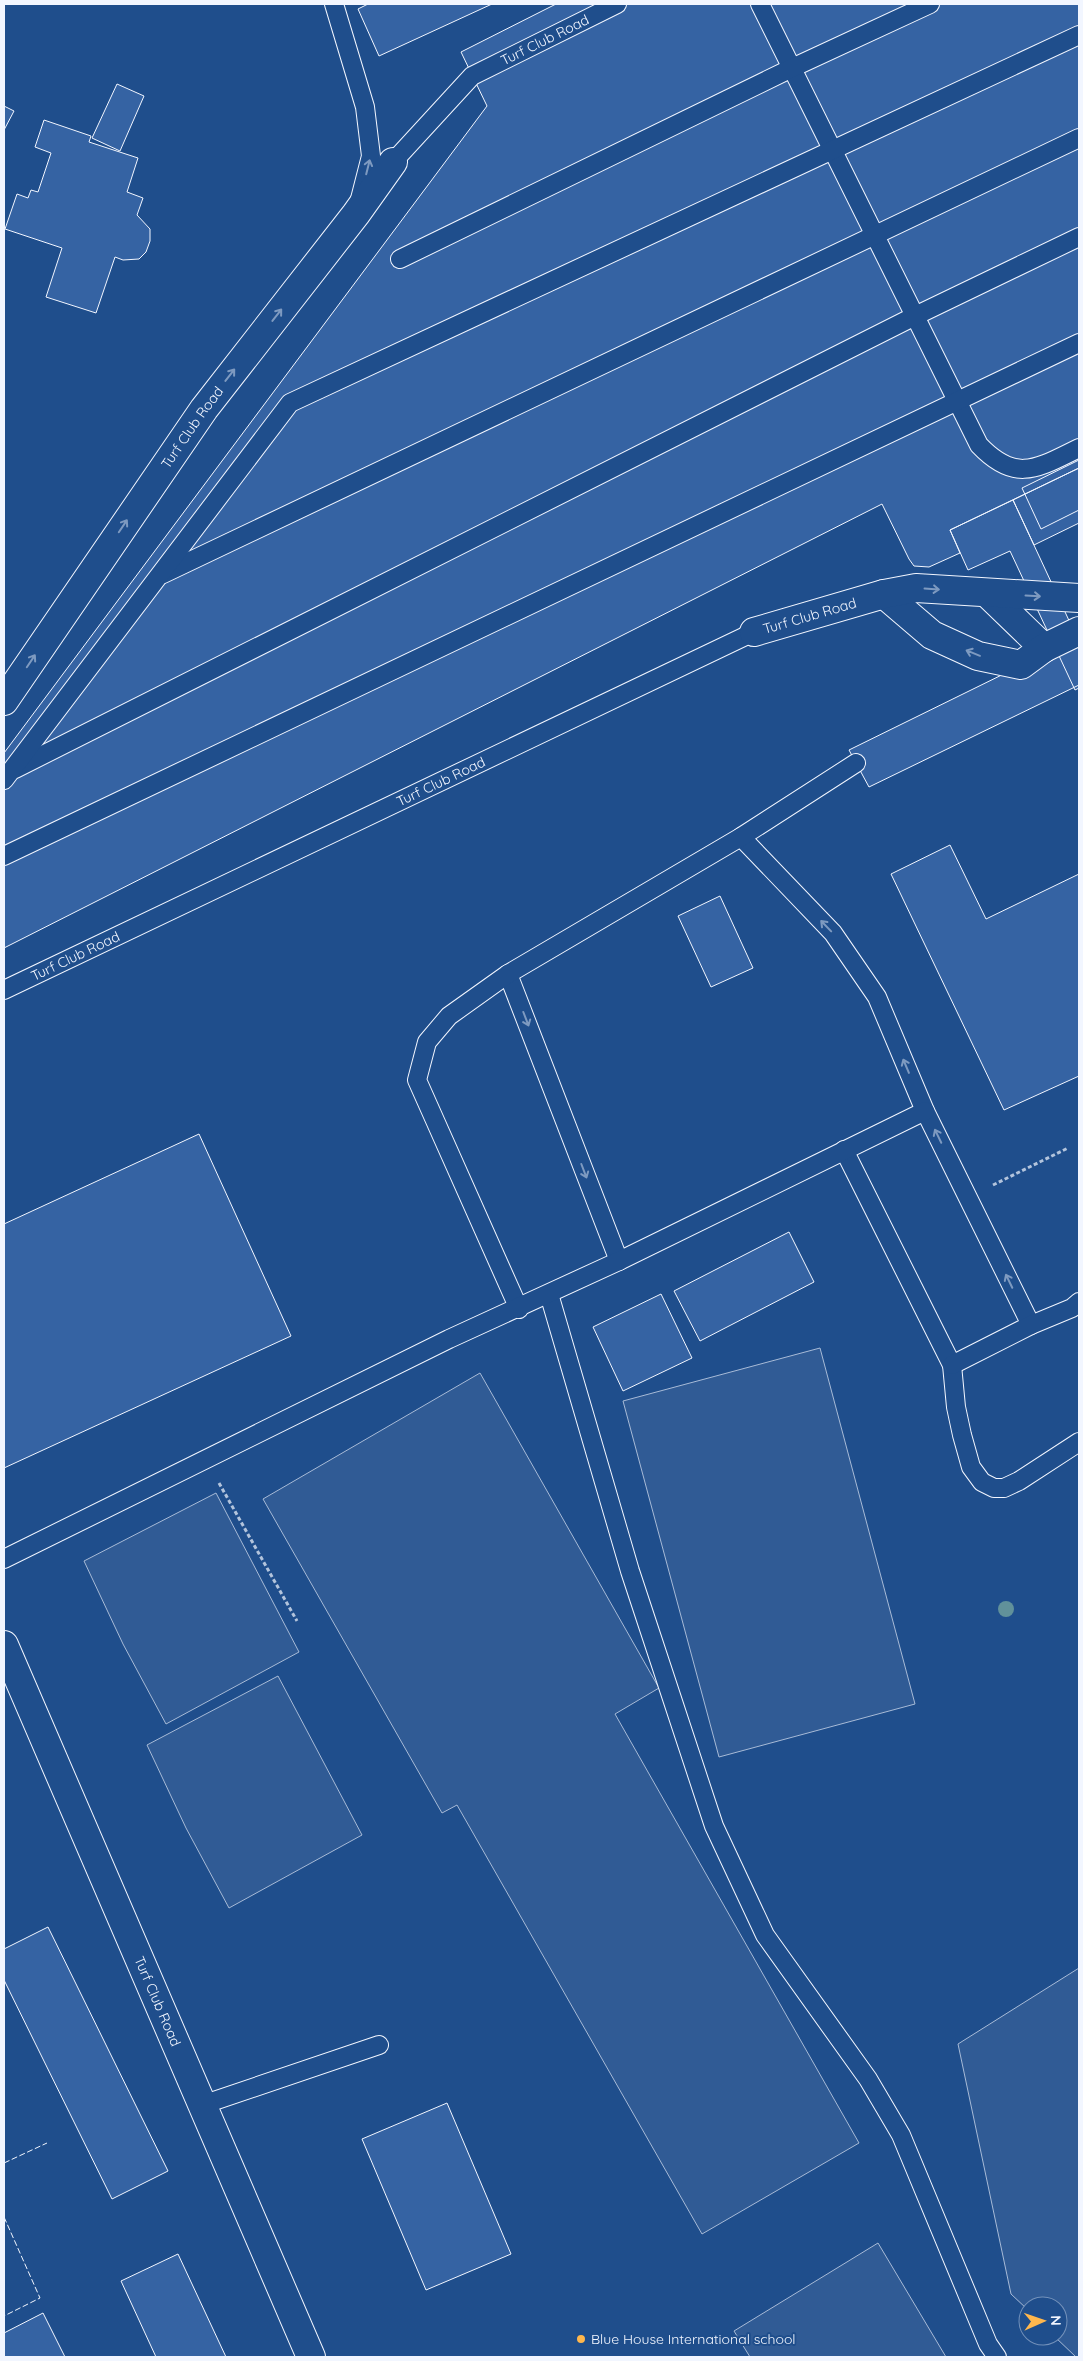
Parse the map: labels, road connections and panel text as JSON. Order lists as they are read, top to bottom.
{
  "streets": {
    "street": ["Turf Club Road"]
  },
  "places": ["Blue House International school"],
  "north": "right"
}
